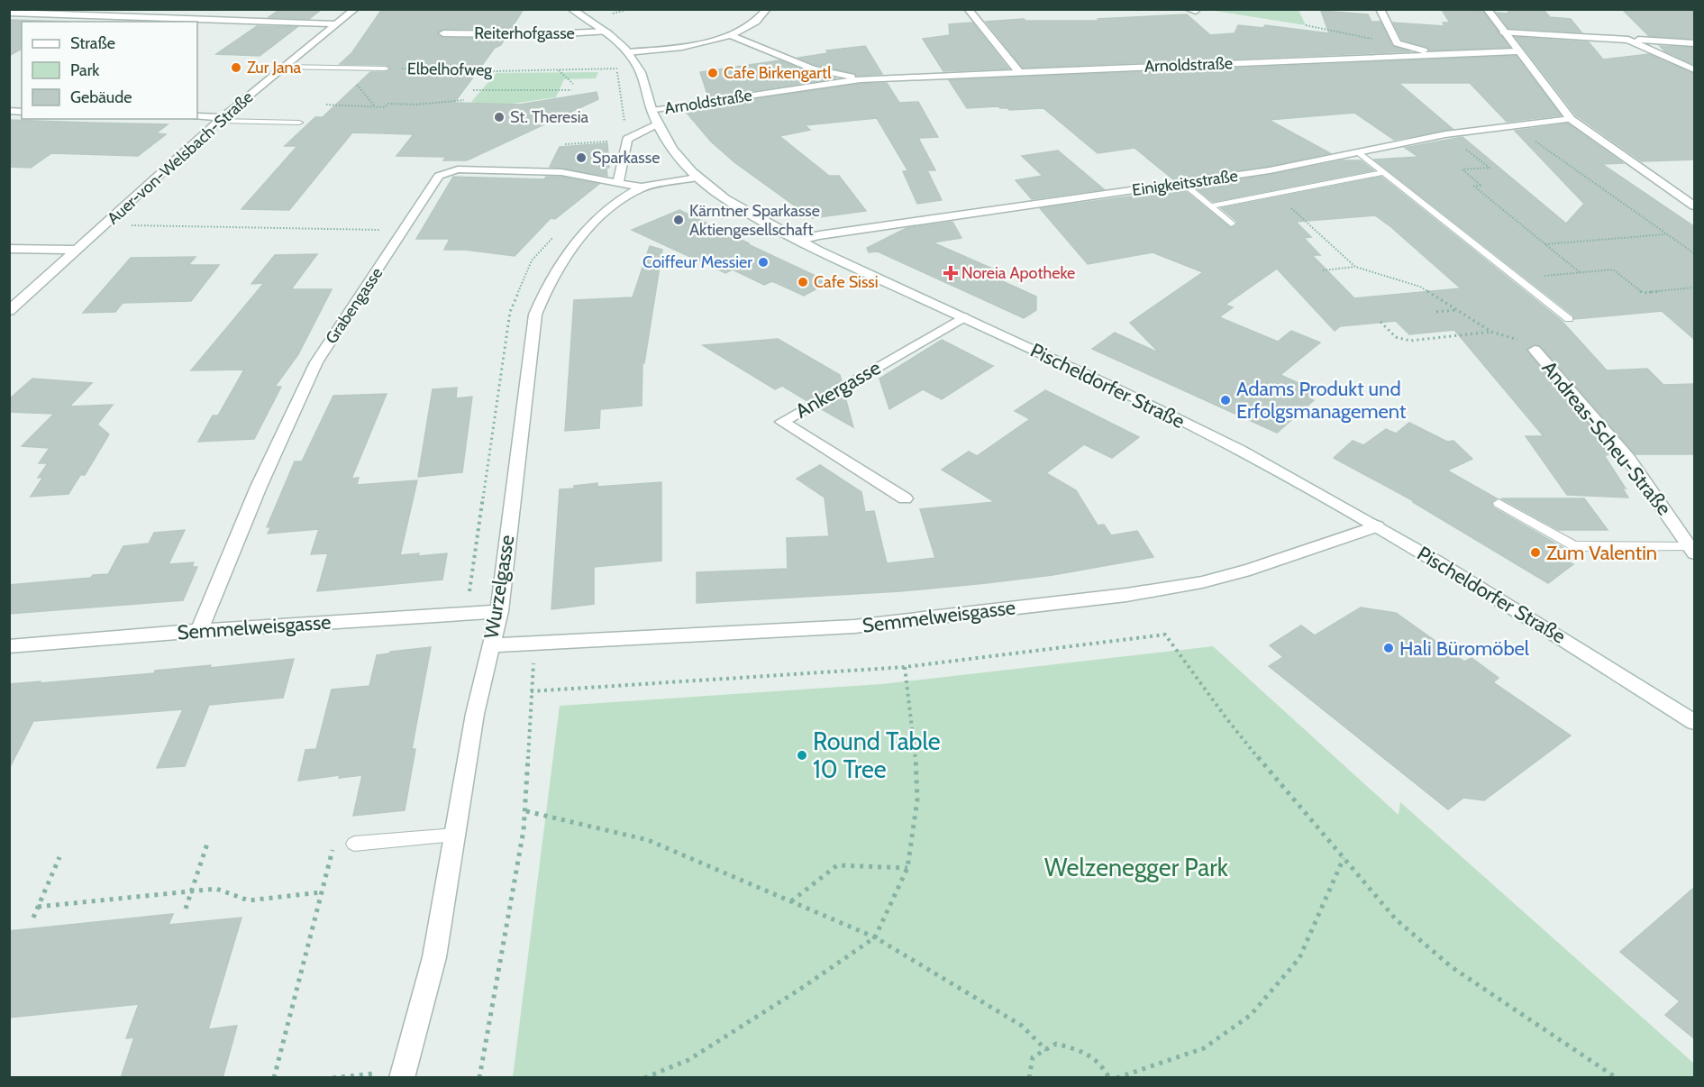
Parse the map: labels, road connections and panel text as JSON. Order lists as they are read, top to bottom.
{
  "streets": {
    "street": [
      "Reiterhofgasse",
      "Arnoldstraße",
      "Auer-von-Welsbach-Straße",
      "Einigkeitsstraße",
      "Grabengasse",
      "Pischeldorfer Straße",
      "Ankergasse",
      "Andreas-Scheu-Straße",
      "Wurzelgasse",
      "Semmelweisgasse"
    ],
    "lane": ["Elbelhofweg"]
  },
  "crossings": [
    ["Reiterhofgasse", "Pischeldorfer Straße"],
    ["Arnoldstraße", "Pischeldorfer Straße"],
    ["Elbelhofweg", "Auer-von-Welsbach-Straße"],
    ["Einigkeitsstraße", "Pischeldorfer Straße"],
    ["Grabengasse", "Wurzelgasse"],
    ["Grabengasse", "Semmelweisgasse"],
    ["Pischeldorfer Straße", "Ankergasse"],
    ["Pischeldorfer Straße", "Wurzelgasse"],
    ["Pischeldorfer Straße", "Semmelweisgasse"],
    ["Wurzelgasse", "Semmelweisgasse"]
  ],
  "parks": ["Welzenegger Park"],
  "places": {
    "other": [
      "Zur Jana",
      "Cafe Birkengartl",
      "St. Theresia",
      "Sparkasse",
      "Kärntner Sparkasse Aktiengesellschaft",
      "Coiffeur Messier",
      "Cafe Sissi",
      "Adams Produkt und Erfolgsmanagement",
      "Zum Valentin",
      "Hali Büromöbel",
      "Round Table 10 Tree"
    ],
    "health": ["Noreia Apotheke"]
  },
  "legend": ["Straße", "Park", "Gebäude"]
}
